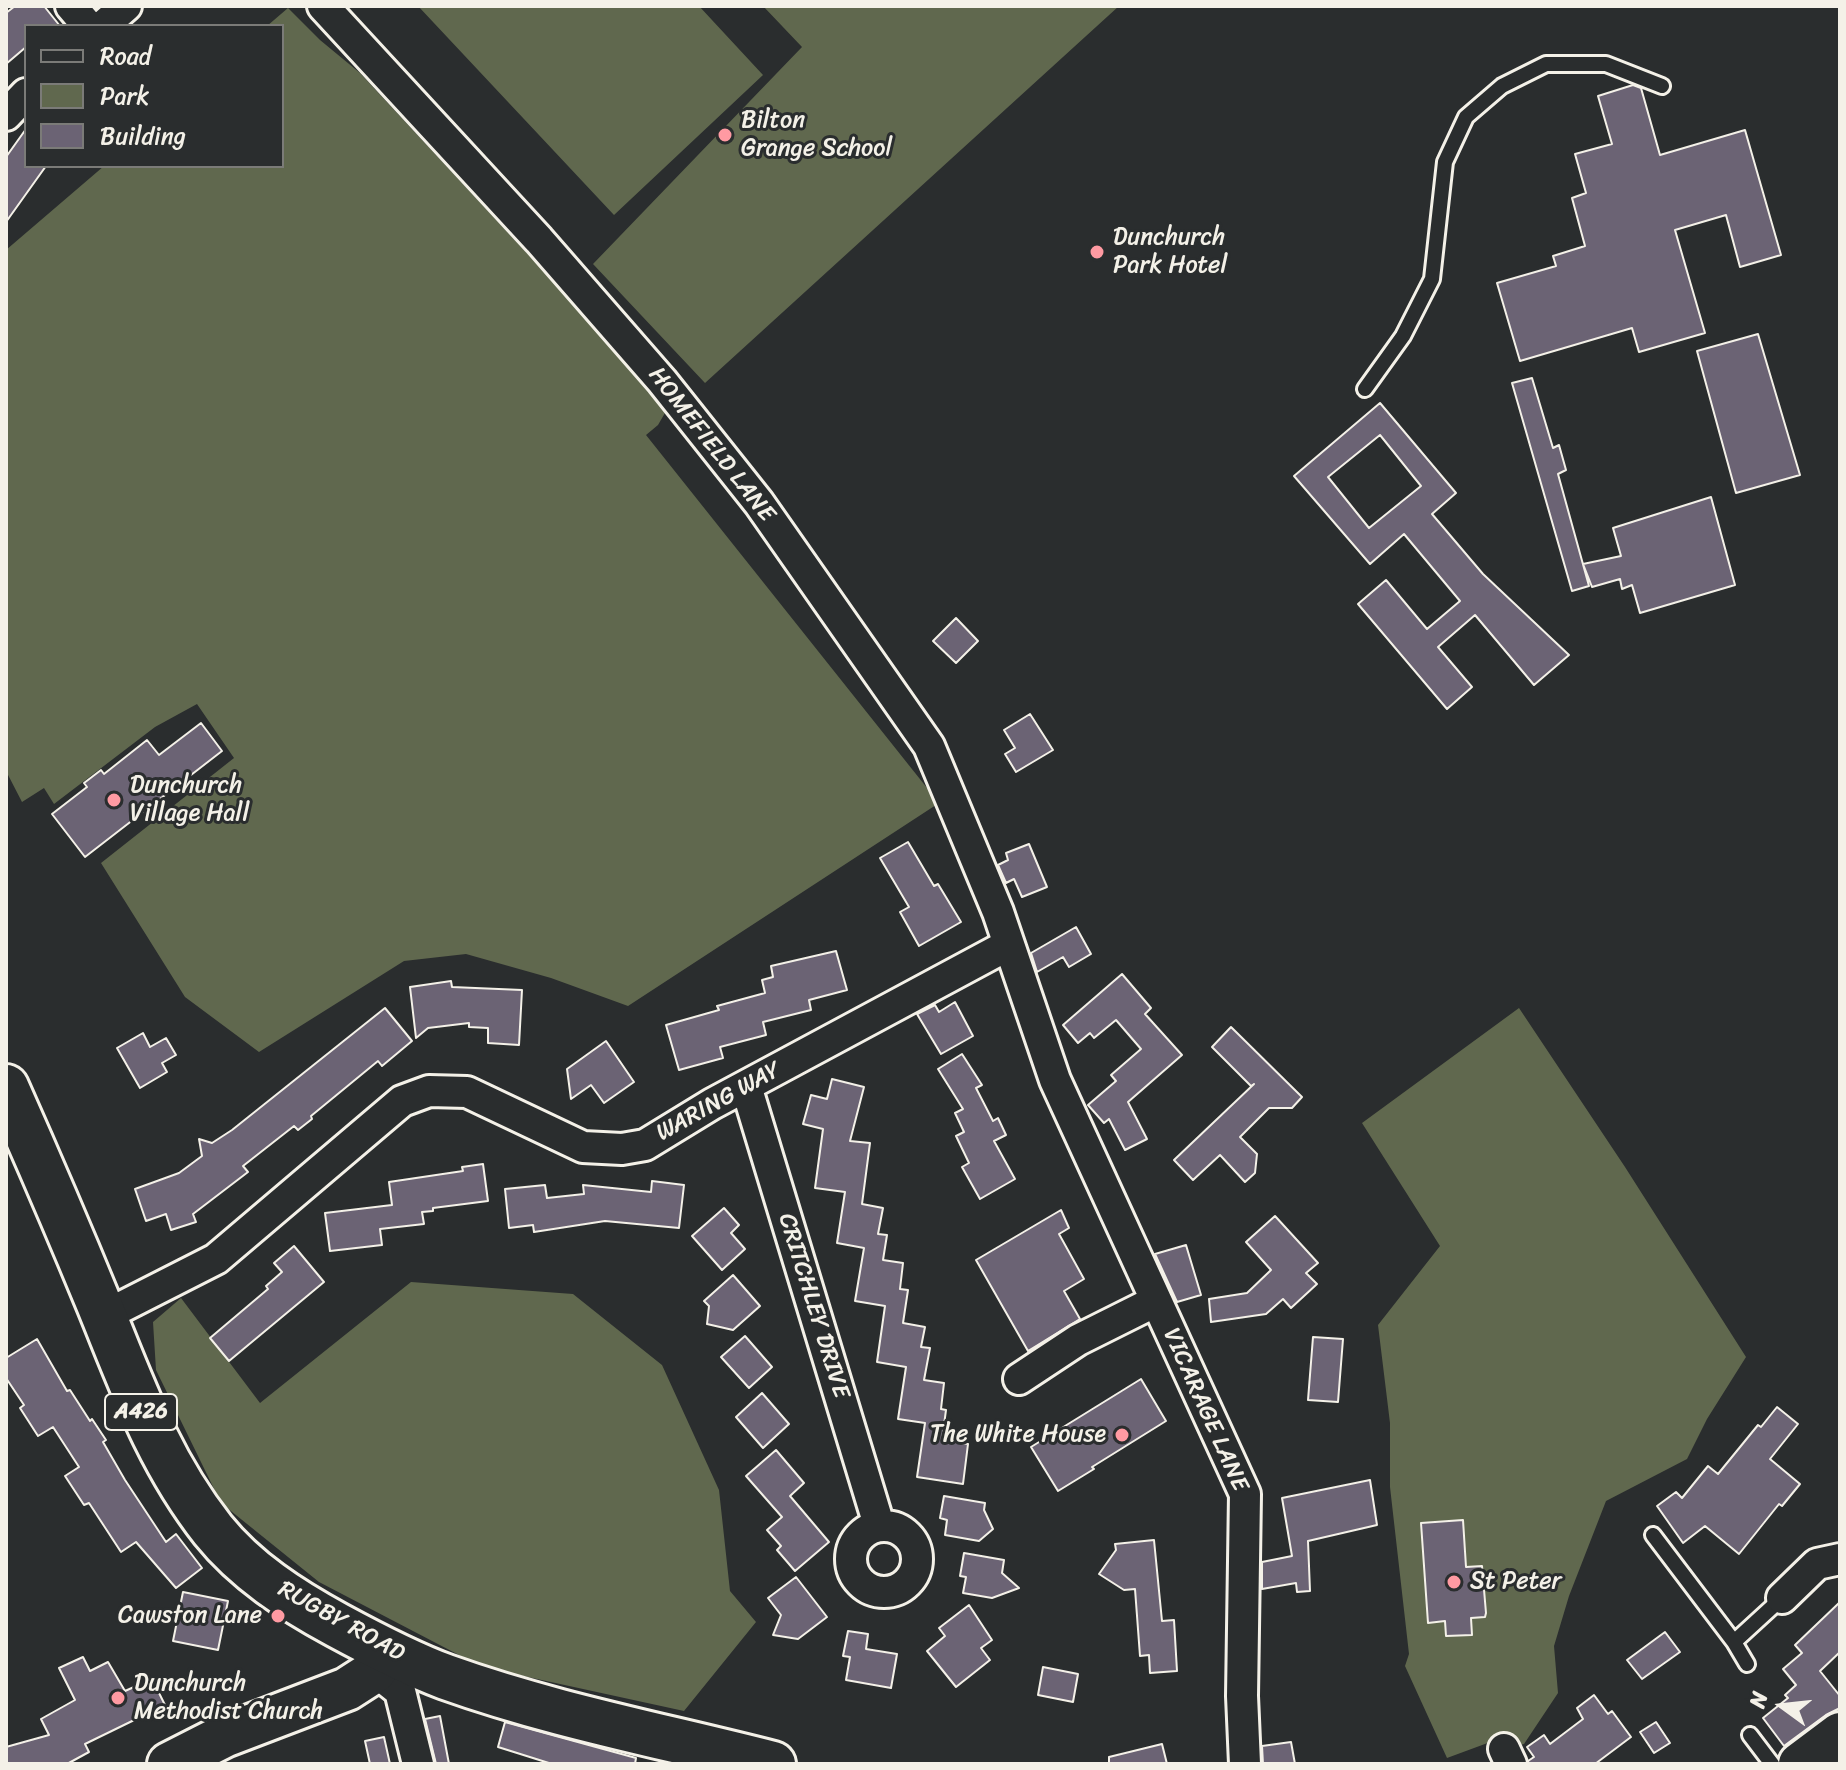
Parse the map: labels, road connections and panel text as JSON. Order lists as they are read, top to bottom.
{
  "streets": {
    "main road": ["A426", "RUGBY ROAD"],
    "street": [
      "HOMEFIELD LANE",
      "WARING WAY",
      "CRITCHLEY DRIVE",
      "VICARAGE LANE"
    ]
  },
  "crossings": [
    ["HOMEFIELD LANE", "WARING WAY"],
    ["HOMEFIELD LANE", "VICARAGE LANE"],
    ["WARING WAY", "CRITCHLEY DRIVE"],
    ["WARING WAY", "RUGBY ROAD"]
  ],
  "places": [
    "Bilton Grange School",
    "Dunchurch Park Hotel",
    "Dunchurch Village Hall",
    "The White House",
    "St Peter",
    "Cawston Lane",
    "Dunchurch Methodist Church"
  ],
  "legend": ["Road", "Park", "Building"],
  "north": "left"
}
